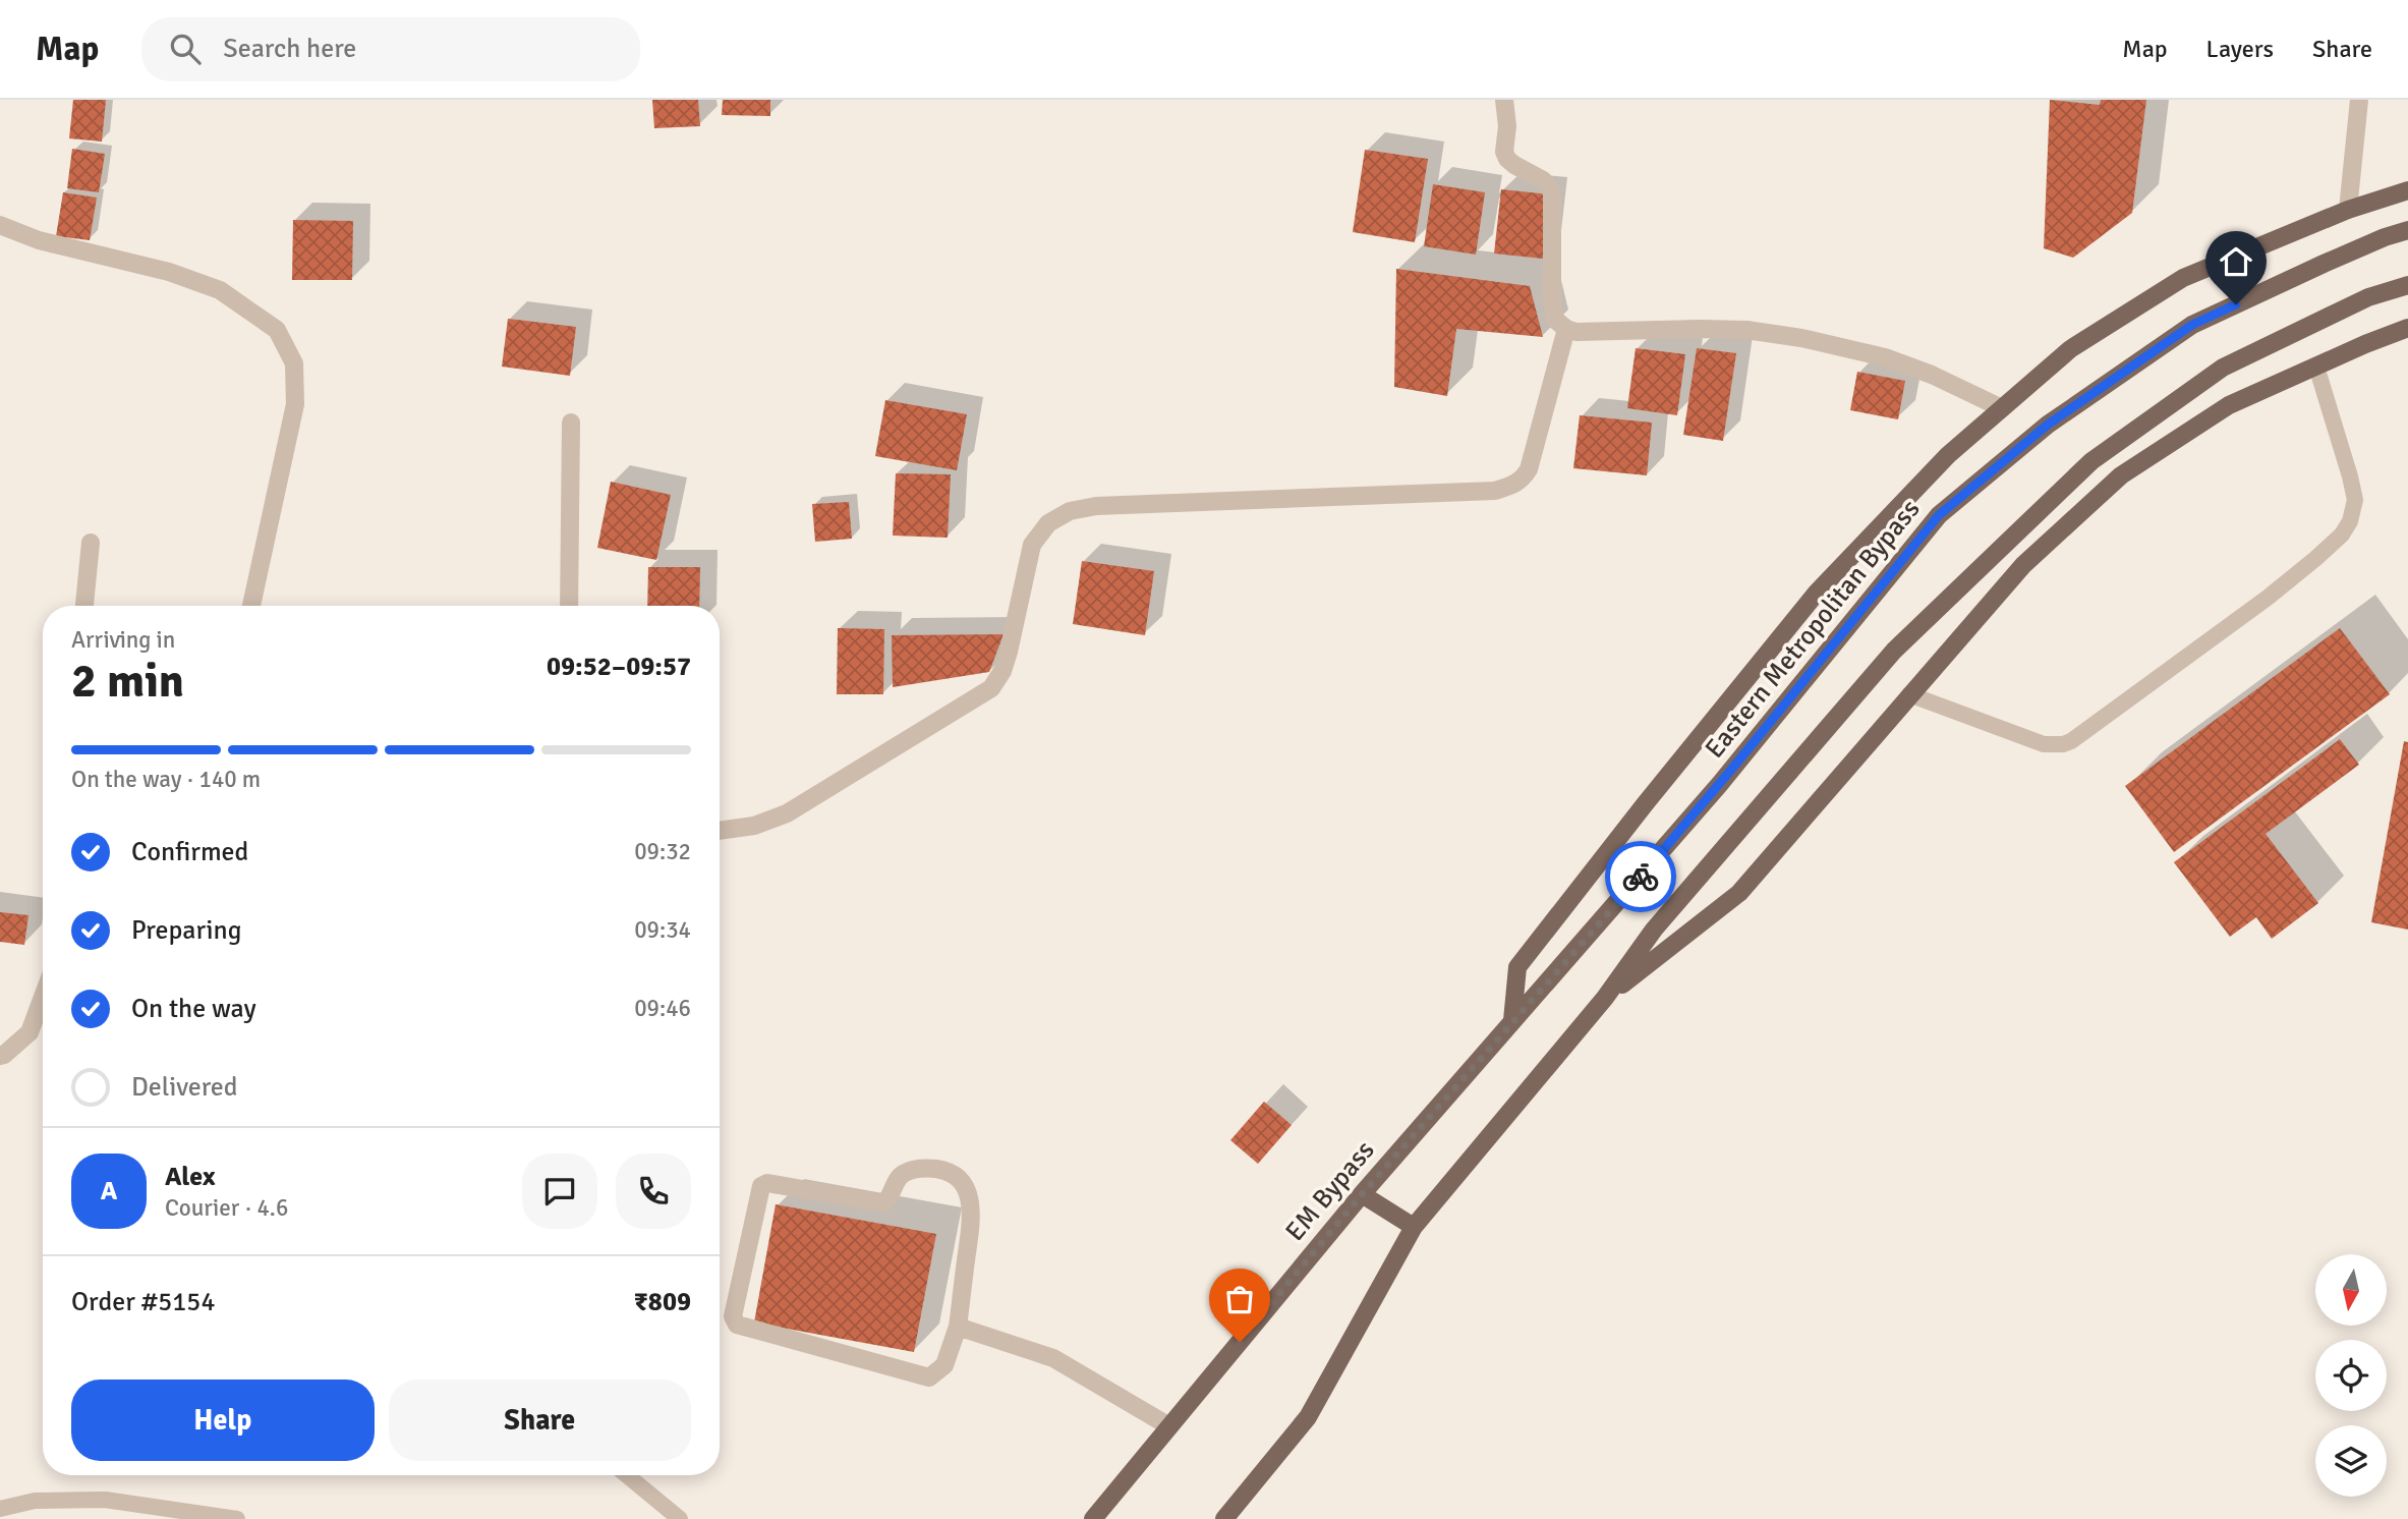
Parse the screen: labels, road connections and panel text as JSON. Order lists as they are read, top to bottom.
{
  "streets": {
    "main road": ["Eastern Metropolitan Bypass", "EM Bypass"]
  },
  "crossings": [
    ["Eastern Metropolitan Bypass", "EM Bypass"]
  ],
  "north": "bottom",
  "page": {
    "header": "Map",
    "search": "Search here",
    "nav": ["Map", "Layers", "Share"],
    "heading": ["2 min", "Arriving in", "09:52–09:57"],
    "panel": [
      "Alex",
      "Courier · 4.6",
      "Order #5154",
      "₹809"
    ],
    "bar": "On the way · 140 m",
    "list": [
      ["Confirmed", "09:32"],
      ["Preparing", "09:34"],
      ["On the way", "09:46"],
      "Delivered"
    ],
    "round": "A",
    "buttons": ["Help", "Share"]
  }
}
